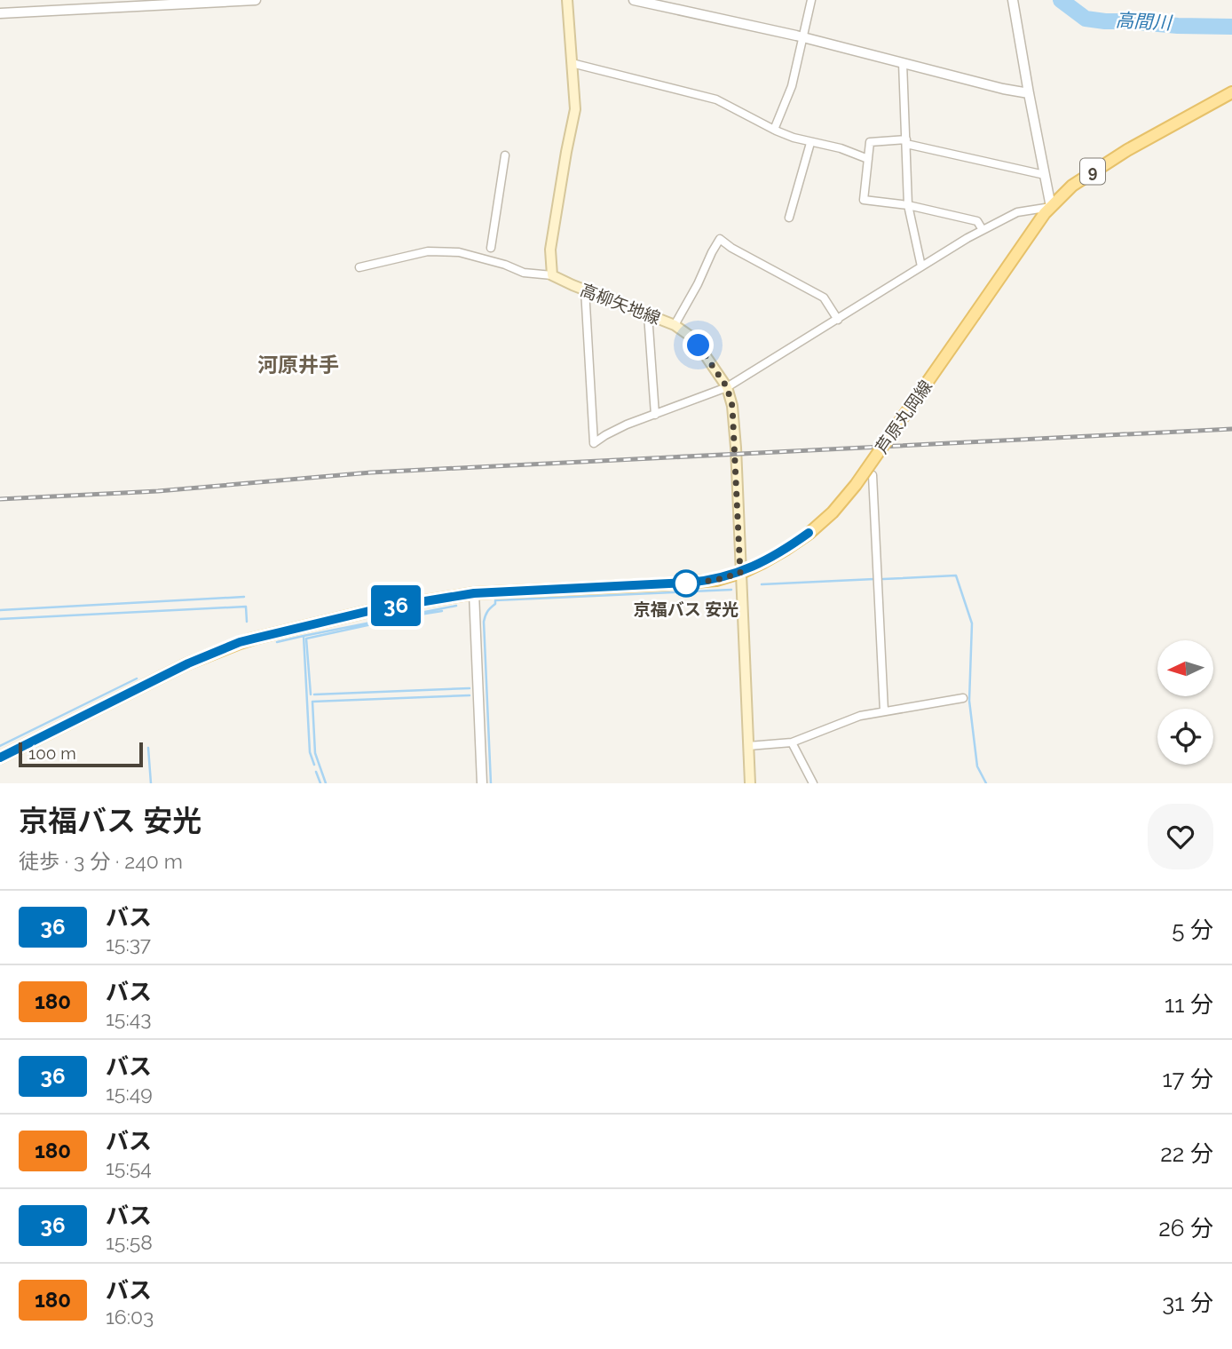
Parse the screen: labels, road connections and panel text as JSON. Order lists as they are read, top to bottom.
{
  "streets": {
    "main road": ["9", "高柳矢地線", "芦原丸岡線"]
  },
  "crossings": [
    ["9", "高柳矢地線"],
    ["9", "芦原丸岡線"],
    ["高柳矢地線", "芦原丸岡線"]
  ],
  "districts": ["河原井手"],
  "water": ["高間川"],
  "places": ["京福バス 安光"],
  "lines": ["bus line 36"],
  "scale_bar": "100 m",
  "north": "left",
  "page": {
    "on_map": "36",
    "scale": "100 m",
    "heading": ["京福バス 安光", "徒歩 · 3 分 · 240 m"],
    "list": [
      {
        "mark": "36",
        "name": "バス",
        "note": "15:37",
        "value": "5 分"
      },
      {
        "mark": "180",
        "name": "バス",
        "note": "15:43",
        "value": "11 分"
      },
      {
        "mark": "36",
        "name": "バス",
        "note": "15:49",
        "value": "17 分"
      },
      {
        "mark": "180",
        "name": "バス",
        "note": "15:54",
        "value": "22 分"
      },
      {
        "mark": "36",
        "name": "バス",
        "note": "15:58",
        "value": "26 分"
      },
      {
        "mark": "180",
        "name": "バス",
        "note": "16:03",
        "value": "31 分"
      }
    ]
  }
}
